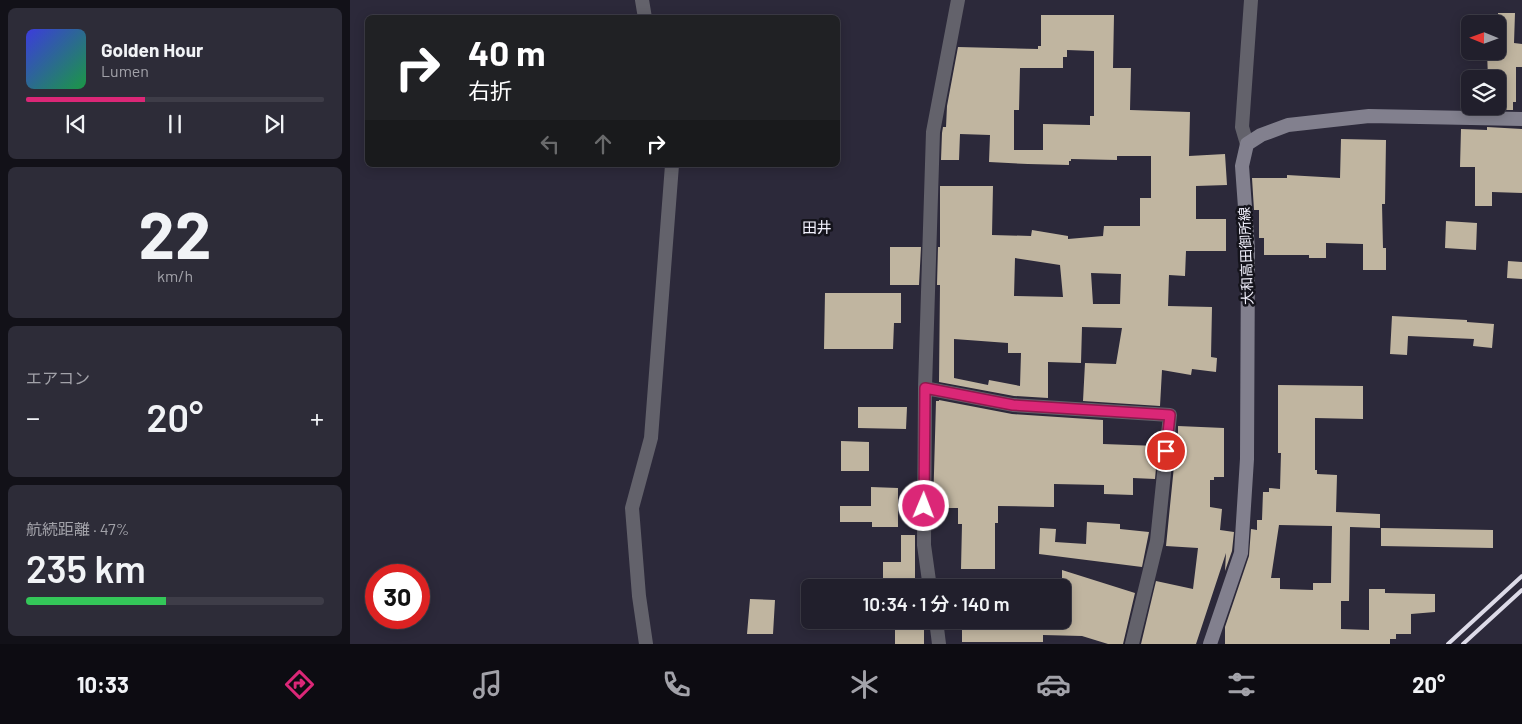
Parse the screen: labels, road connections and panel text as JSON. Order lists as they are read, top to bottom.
{
  "streets": {
    "main road": ["大和高田御所線"]
  },
  "districts": ["田井"],
  "north": "left",
  "page": {
    "turn": ["40 m", "右折"],
    "song": ["Golden Hour", "Lumen"],
    "tile": [
      ["22", "km/h"],
      "エアコン",
      ["航続距離 · 47%", "235 km"]
    ],
    "heat": ["−", "20°", "+"],
    "limit": "30",
    "trip": "10:34 · 1 分 · 140 m",
    "tabs": ["10:33", "20°"]
  }
}
